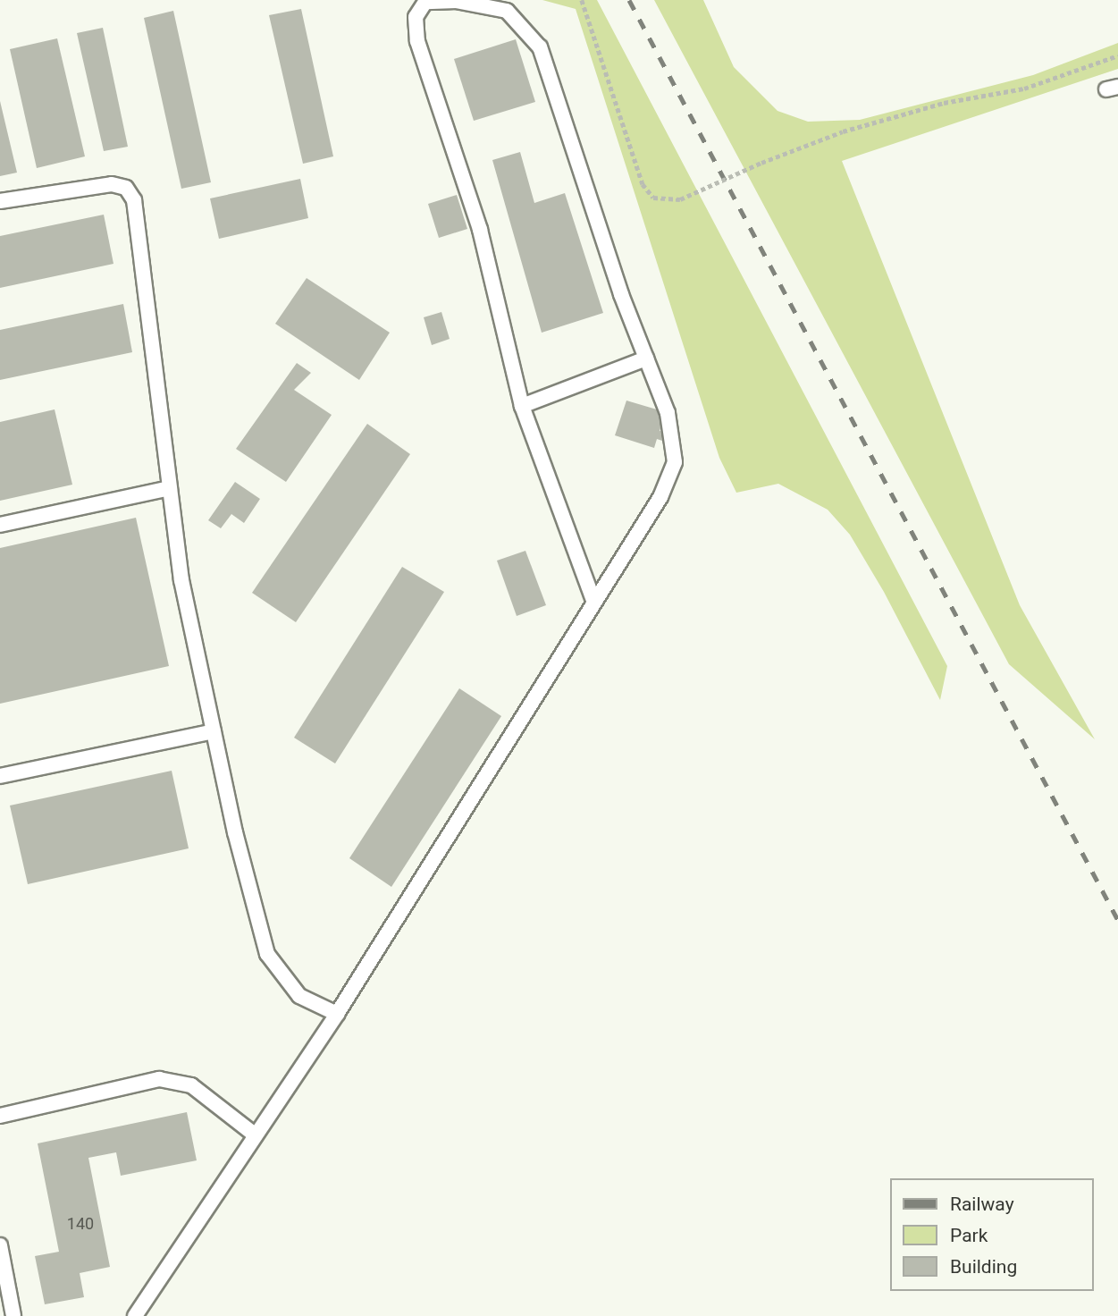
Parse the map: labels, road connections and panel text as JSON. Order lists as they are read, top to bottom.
{
  "house_numbers": ["140"],
  "legend": ["Railway", "Park", "Building"]
}
